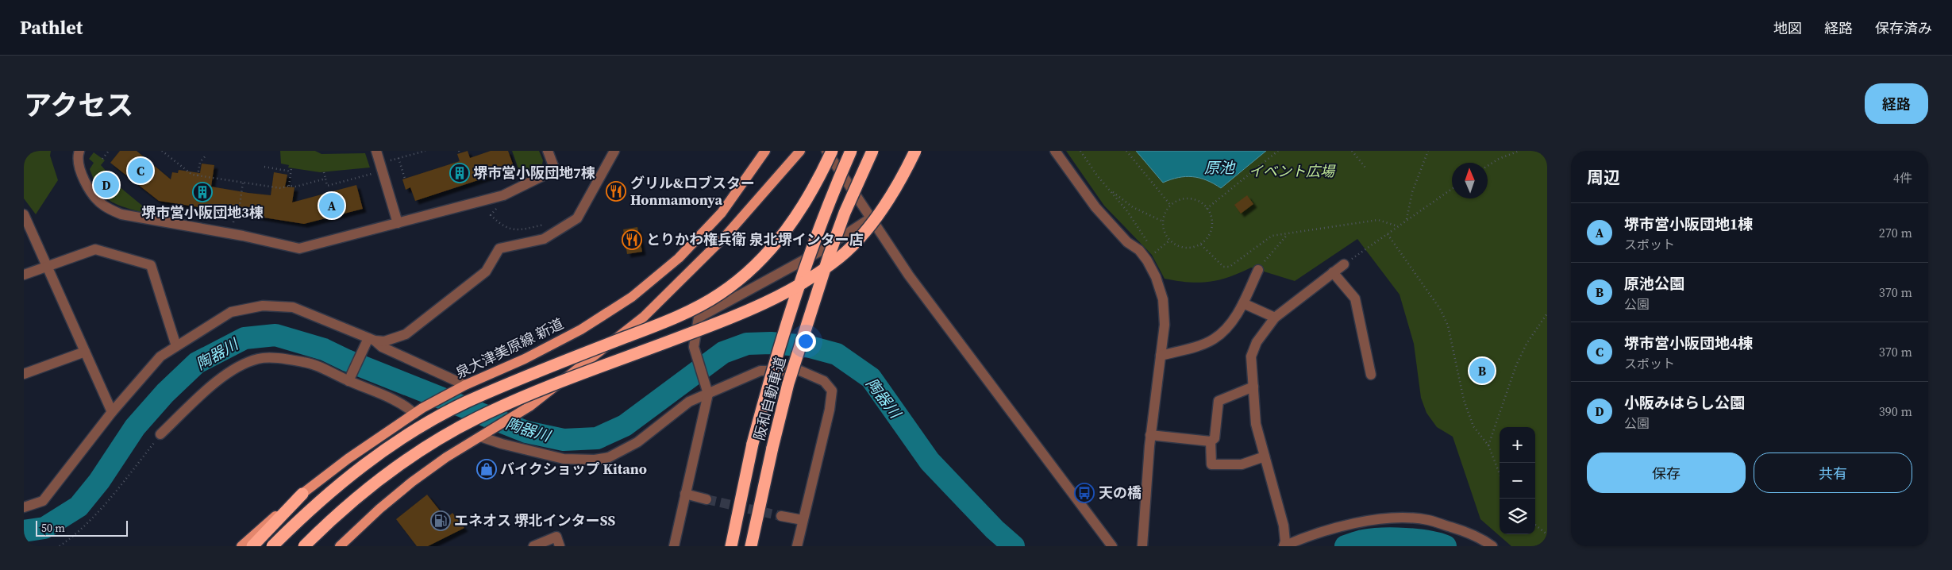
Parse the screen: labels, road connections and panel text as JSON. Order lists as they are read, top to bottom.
{
  "streets": {
    "highway": ["阪和自動車道"],
    "main road": ["泉大津美原線 新道"]
  },
  "water": ["原池", "陶器川"],
  "parks": ["イベント広場"],
  "places": {
    "building": ["堺市営小阪団地7棟", "堺市営小阪団地3棟"],
    "restaurant": ["グリル&ロブスター Honmamonya", "とりかわ権兵衛 泉北堺インター店"],
    "shop": ["バイクショップ Kitano"],
    "bus stop": ["天の橋"],
    "fuel station": ["エネオス 堺北インターSS"]
  },
  "scale_bar": "50 m",
  "north": "top",
  "page": {
    "header": "Pathlet",
    "nav": ["地図", "経路", "保存済み"],
    "title": "アクセス",
    "buttons": [
      "経路",
      ["保存", "共有"]
    ],
    "heading": ["周辺", "4件"],
    "pins": [
      "C",
      "D",
      "A",
      "B"
    ],
    "list": [
      {
        "mark": "A",
        "name": "堺市営小阪団地1棟",
        "note": "スポット",
        "value": "270 m"
      },
      {
        "mark": "B",
        "name": "原池公園",
        "note": "公園",
        "value": "370 m"
      },
      {
        "mark": "C",
        "name": "堺市営小阪団地4棟",
        "note": "スポット",
        "value": "370 m"
      },
      {
        "mark": "D",
        "name": "小阪みはらし公園",
        "note": "公園",
        "value": "390 m"
      }
    ],
    "map_buttons": ["+", "−"],
    "scale": "50 m"
  }
}
